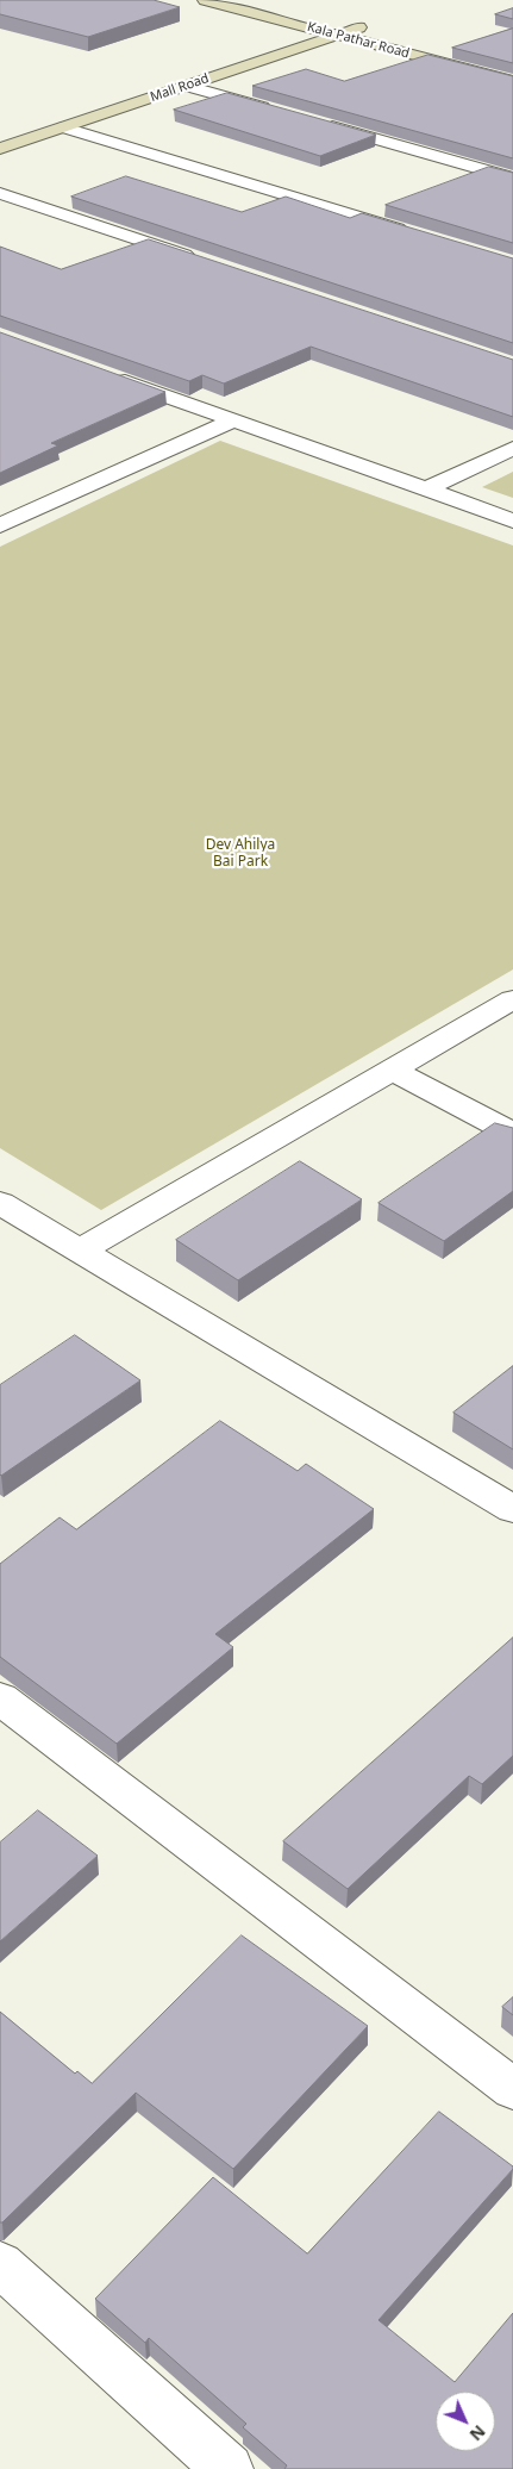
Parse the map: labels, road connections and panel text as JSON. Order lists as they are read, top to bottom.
{
  "streets": {
    "street": ["Kala Pathar Road", "Mall Road"]
  },
  "crossings": [
    ["Kala Pathar Road", "Mall Road"]
  ],
  "parks": ["Dev Ahilya Bai Park"],
  "north": "bottom right"
}
